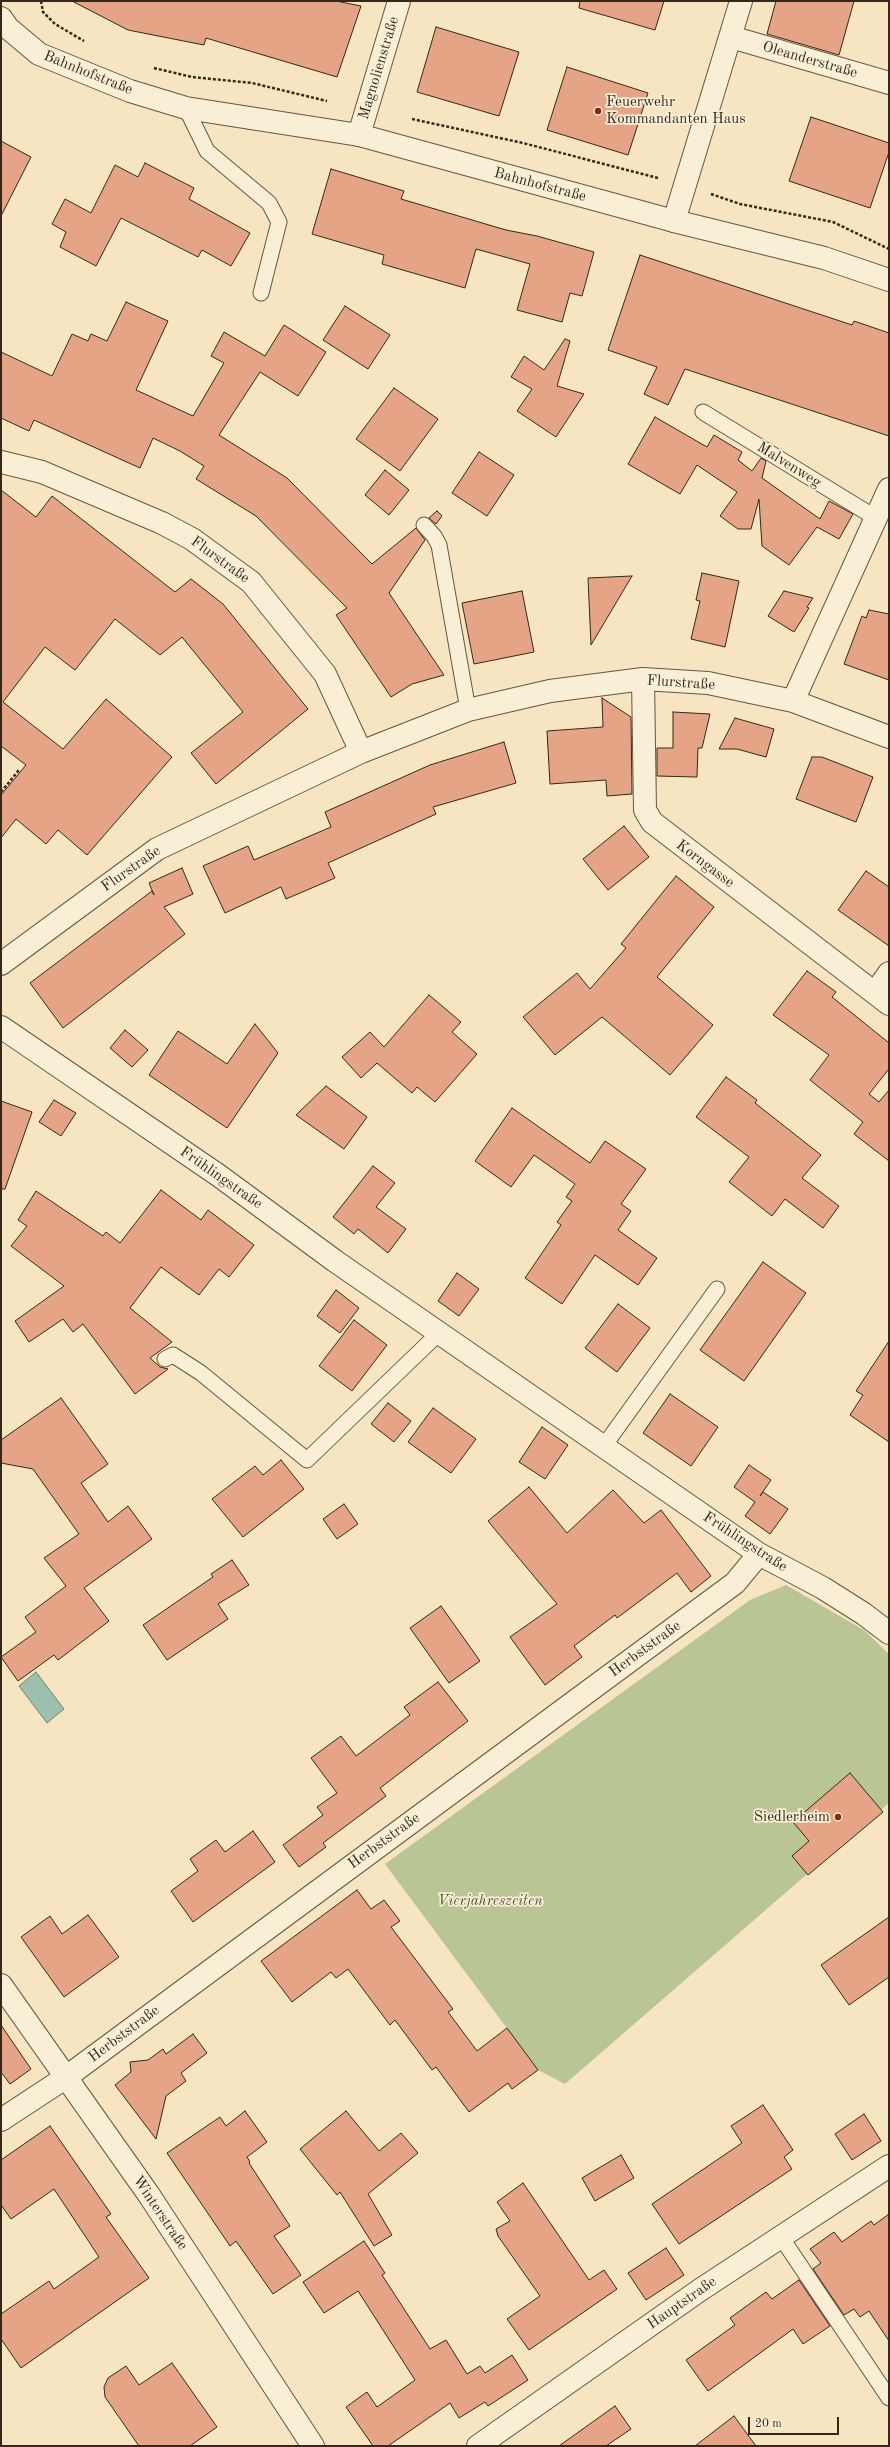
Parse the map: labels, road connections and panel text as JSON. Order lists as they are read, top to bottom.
{
  "streets": {
    "street": [
      "Oleanderstraße",
      "Magnolienstraße",
      "Bahnhofstraße",
      "Flurstraße",
      "Korngasse",
      "Frühlingstraße",
      "Herbststraße",
      "Winterstraße",
      "Hauptstraße"
    ],
    "lane": ["Malvenweg"]
  },
  "crossings": [
    ["Magnolienstraße", "Bahnhofstraße"],
    ["Flurstraße", "Korngasse"],
    ["Frühlingstraße", "Herbststraße"],
    ["Herbststraße", "Winterstraße"]
  ],
  "parks": ["Vierjahreszeiten"],
  "places": ["Feuerwehr Kommandanten Haus", "Siedlerheim"],
  "scale_bar": "20 m"
}
